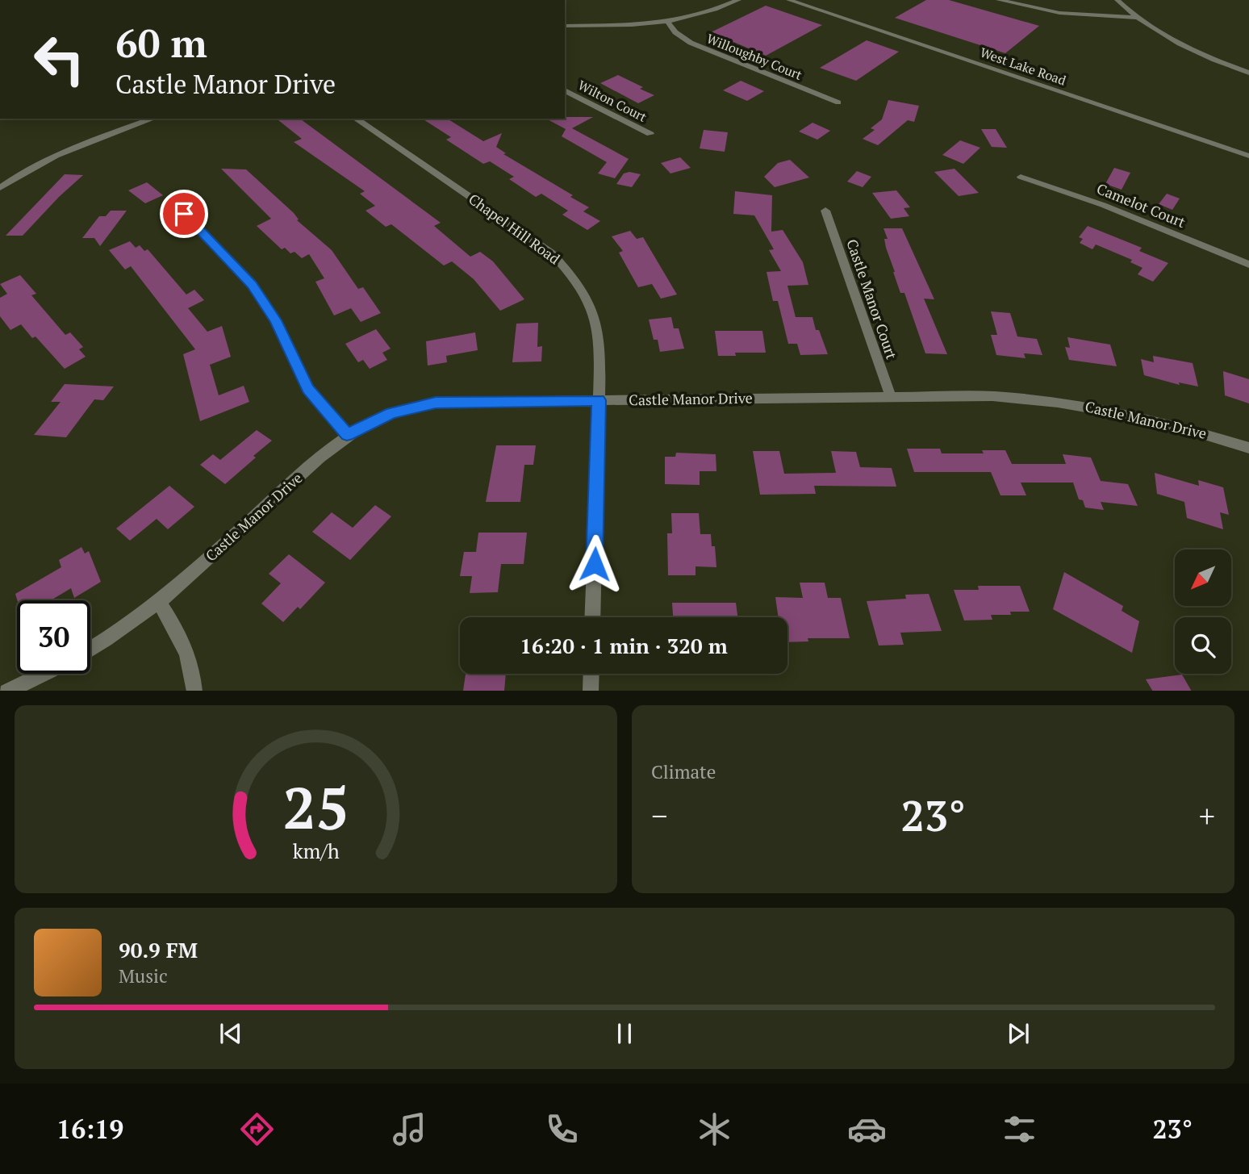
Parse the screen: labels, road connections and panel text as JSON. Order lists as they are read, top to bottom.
{
  "streets": {
    "street": [
      "Willoughby Court",
      "West Lake Road",
      "Wilton Court",
      "Camelot Court",
      "Chapel Hill Road",
      "Castle Manor Court",
      "Castle Manor Drive"
    ]
  },
  "crossings": [
    ["Chapel Hill Road", "Castle Manor Drive"],
    ["Castle Manor Court", "Castle Manor Drive"]
  ],
  "north": "bottom left",
  "page": {
    "turn": ["60 m", "Castle Manor Drive"],
    "limit": "30",
    "trip": "16:20 · 1 min · 320 m",
    "tile": "Climate",
    "heat": ["−", "23°", "+"],
    "song": ["90.9 FM", "Music"],
    "tabs": ["16:19", "23°"],
    "gauge": ["25", "km/h"]
  }
}
